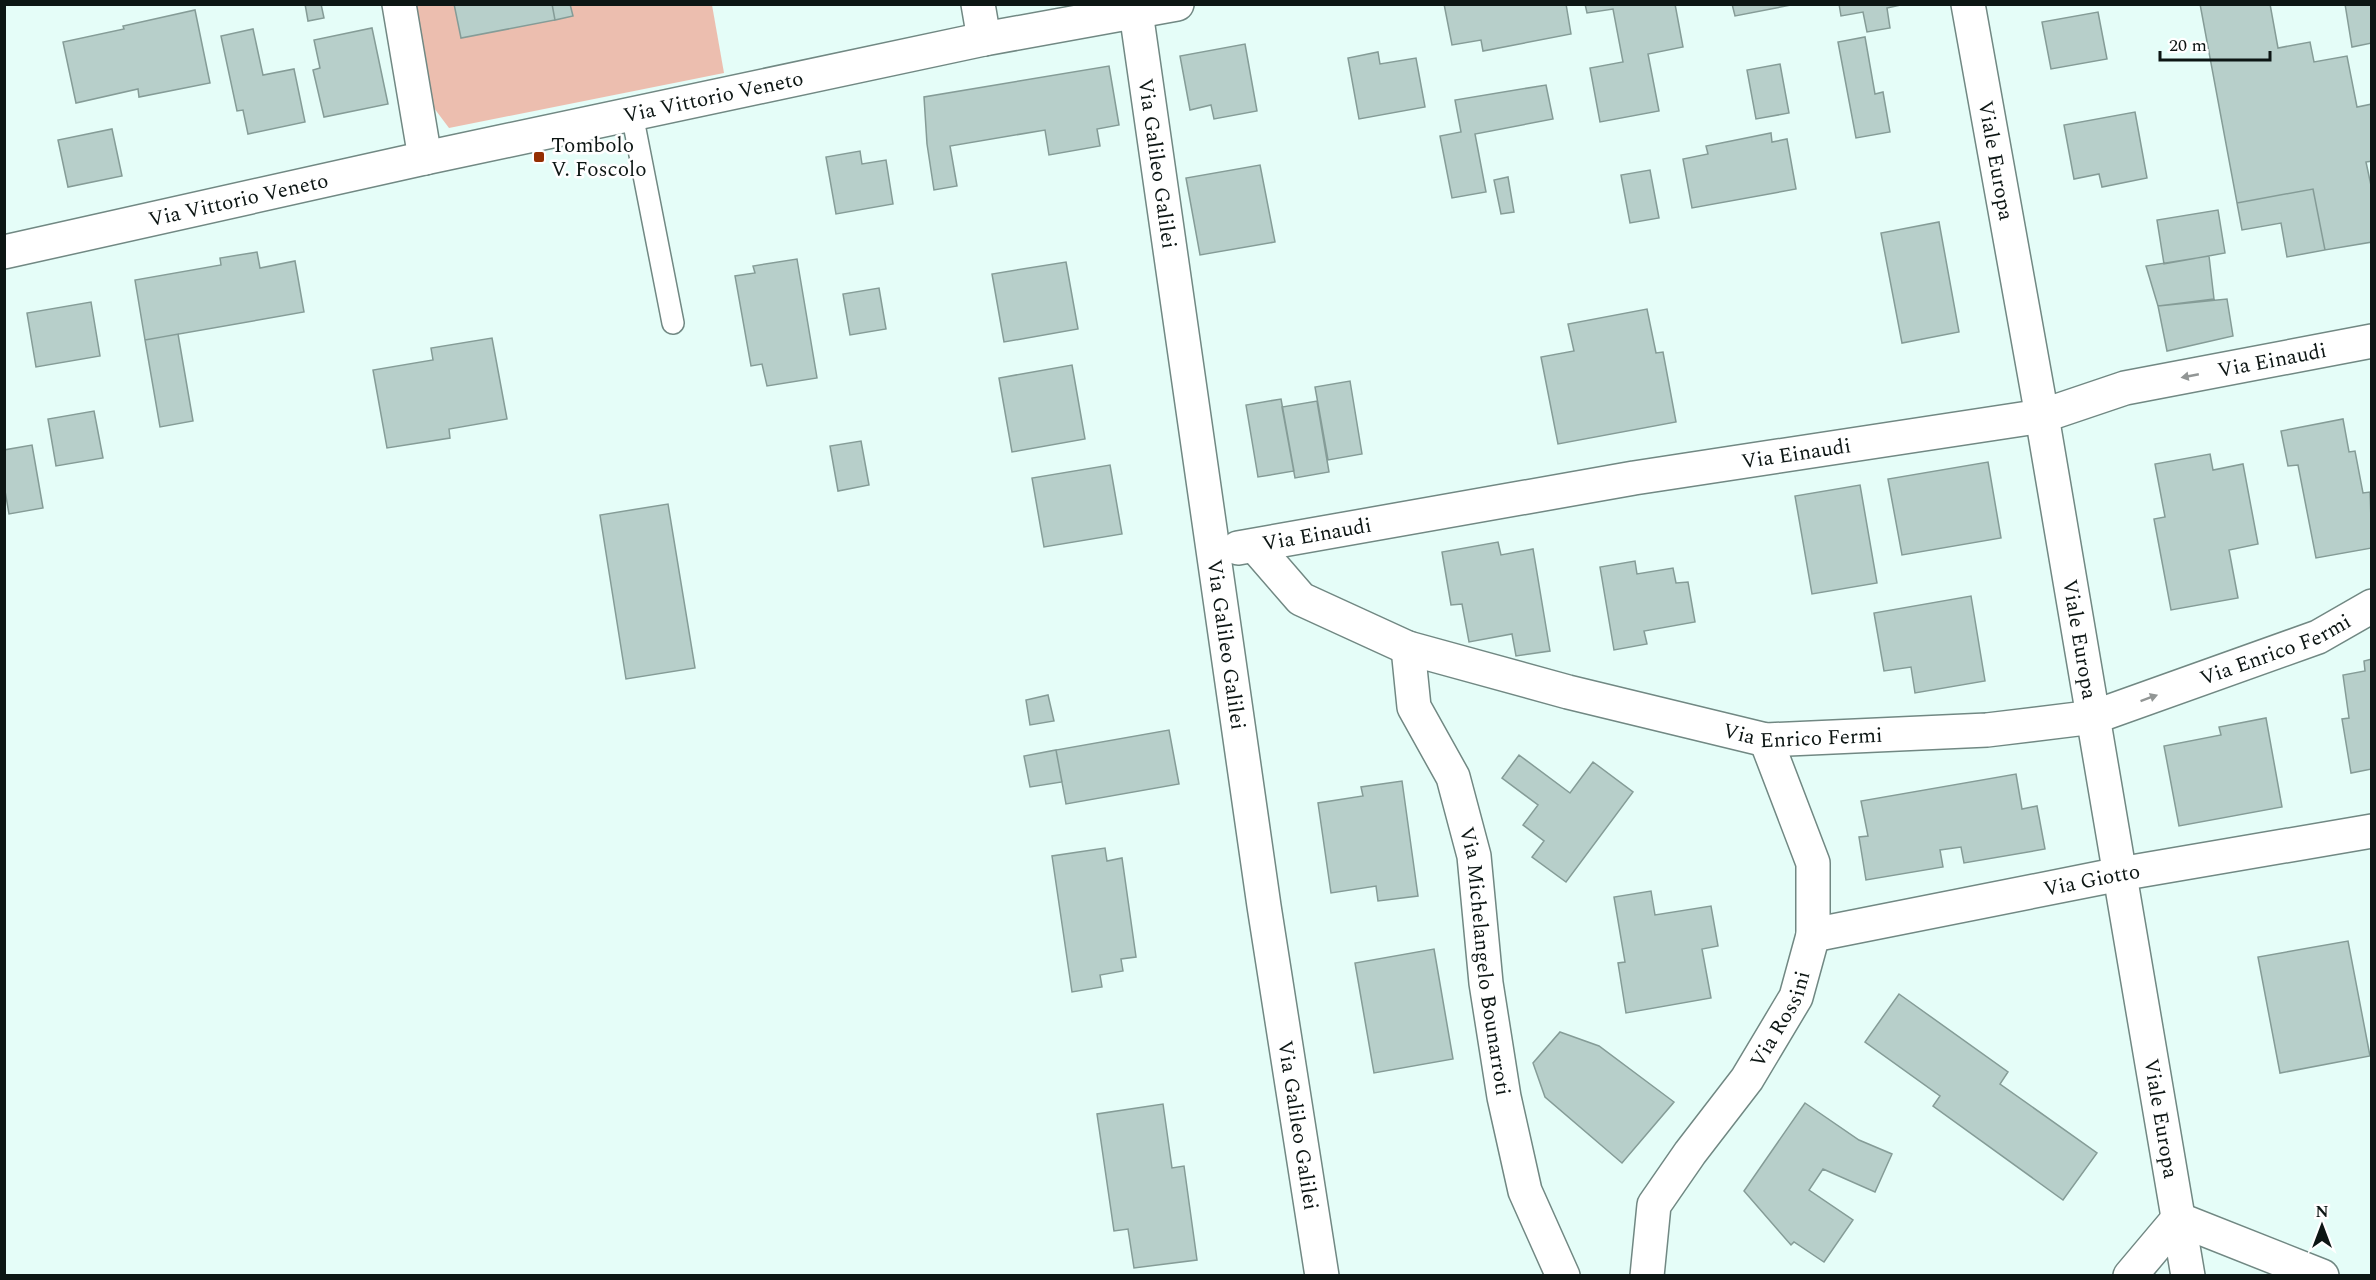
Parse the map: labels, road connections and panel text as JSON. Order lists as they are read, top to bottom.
{
  "streets": {
    "street": [
      "Via Vittorio Veneto",
      "Viale Europa",
      "Via Galileo Galilei",
      "Via Einaudi",
      "Via Enrico Fermi",
      "Via Giotto",
      "Via Michelangelo Bounarroti",
      "Via Rossini"
    ]
  },
  "crossings": [
    ["Via Vittorio Veneto", "Via Galileo Galilei"],
    ["Viale Europa", "Via Einaudi"],
    ["Viale Europa", "Via Enrico Fermi"],
    ["Viale Europa", "Via Giotto"],
    ["Via Galileo Galilei", "Via Einaudi"],
    ["Via Einaudi", "Via Enrico Fermi"],
    ["Via Enrico Fermi", "Via Michelangelo Bounarroti"],
    ["Via Enrico Fermi", "Via Rossini"],
    ["Via Giotto", "Via Rossini"]
  ],
  "places": {
    "transit": ["Tombolo V. Foscolo"]
  },
  "scale_bar": "20 m",
  "north": "top"
}
